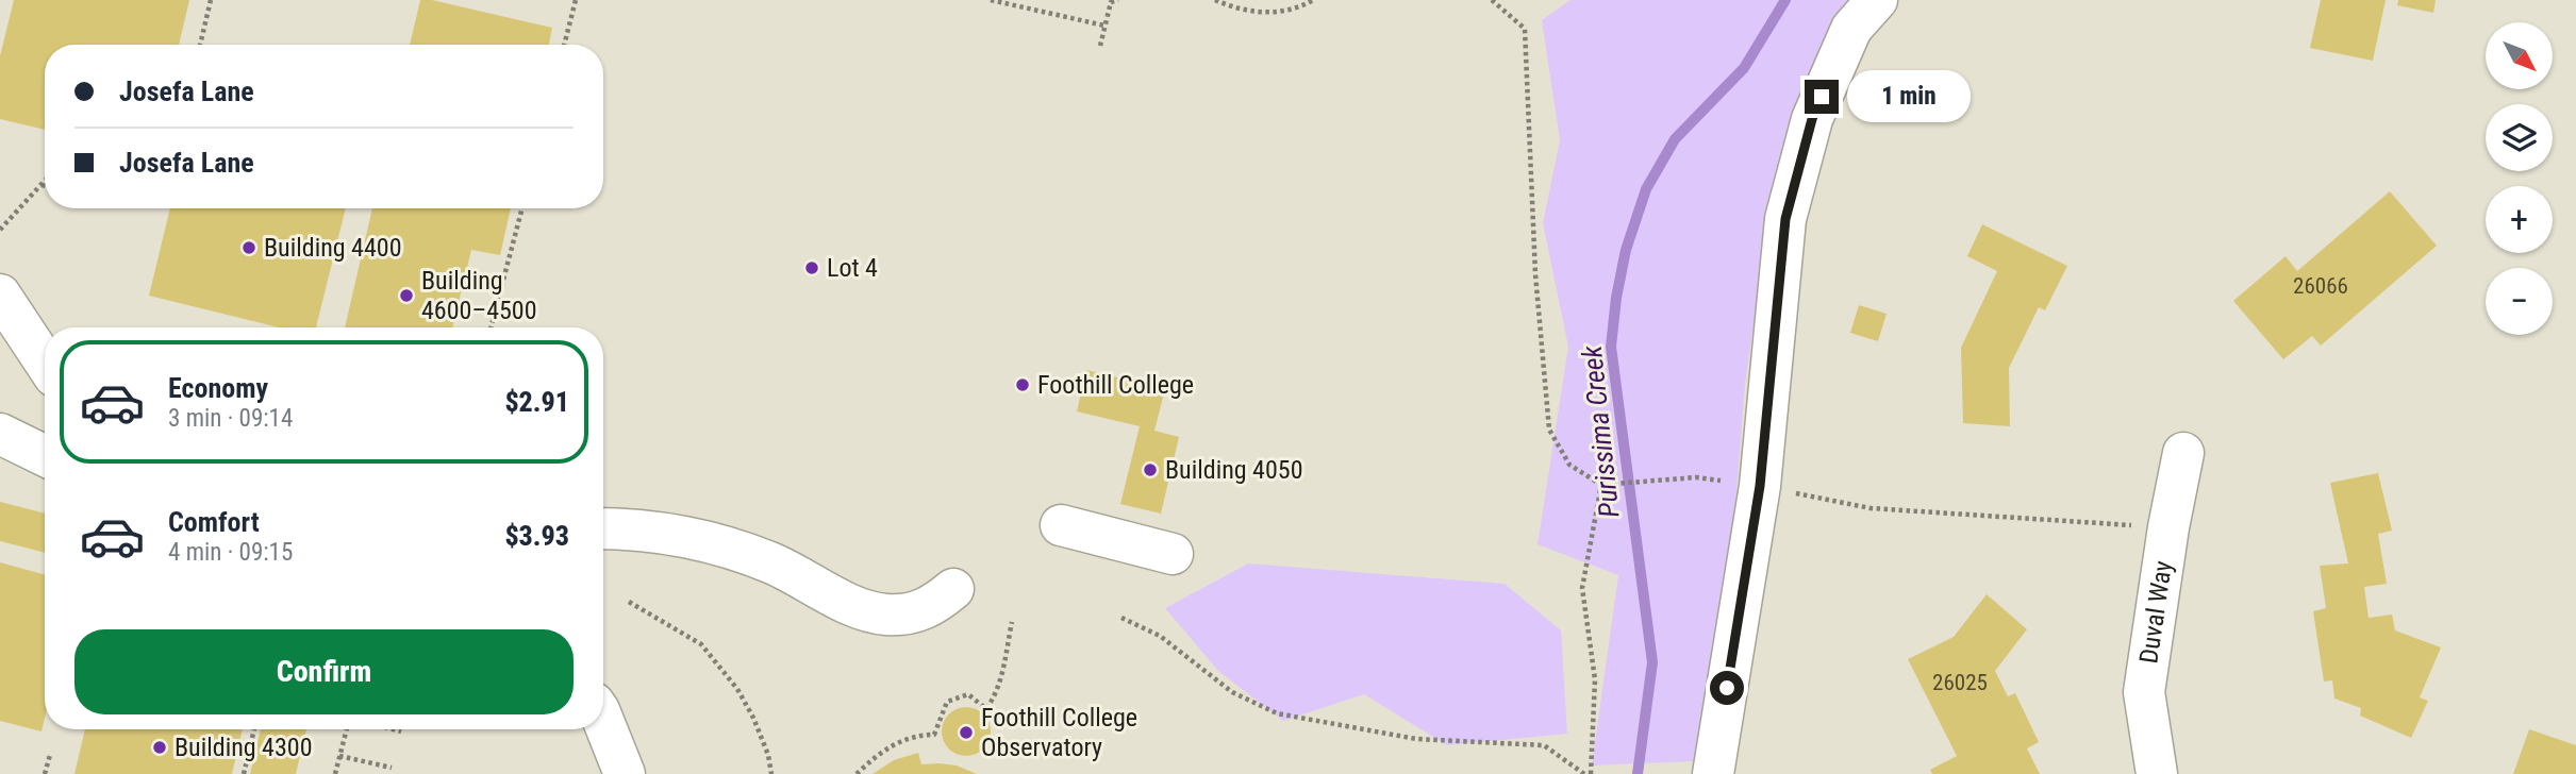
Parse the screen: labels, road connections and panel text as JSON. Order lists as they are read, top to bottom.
{
  "streets": {
    "street": ["Duval Way"]
  },
  "water": ["Purissima Creek"],
  "places": [
    "Building 4400",
    "Lot 4",
    "Building 4600–4500",
    "Foothill College",
    "Building 4050",
    "Foothill College Observatory",
    "Building 4300"
  ],
  "house_numbers": ["26066", "26025"],
  "north": "bottom right",
  "page": {
    "map_buttons": ["+", "−"],
    "banner": ["Josefa Lane", "Josefa Lane"],
    "bubble": "1 min",
    "list": [
      {
        "name": "Economy",
        "note": "3 min · 09:14",
        "value": "$2.91"
      },
      {
        "name": "Comfort",
        "note": "4 min · 09:15",
        "value": "$3.93"
      }
    ],
    "buttons": "Confirm"
  }
}
